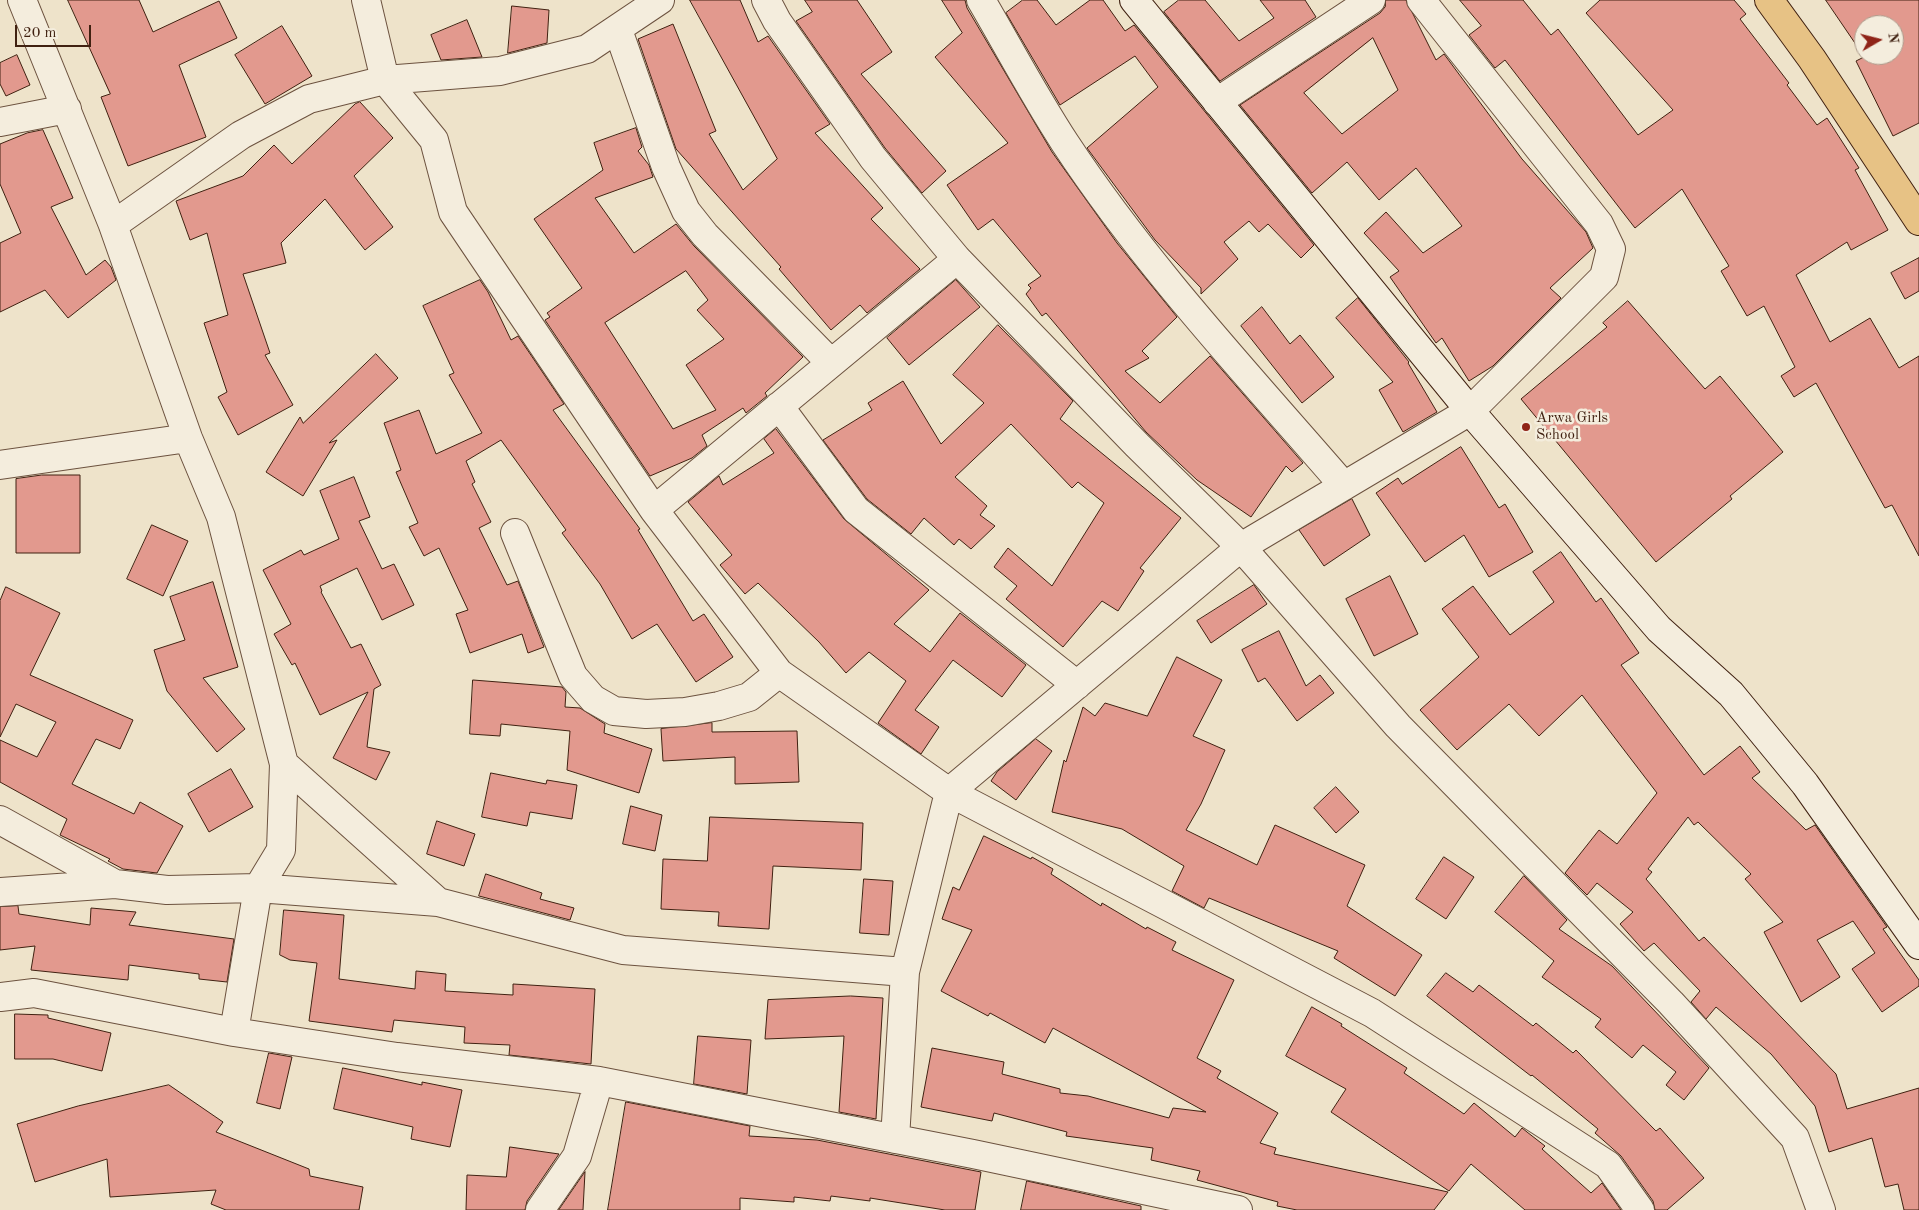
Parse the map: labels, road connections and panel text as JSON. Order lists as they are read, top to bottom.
{
  "places": ["Arwa Girls School"],
  "scale_bar": "20 m",
  "north": "right"
}
